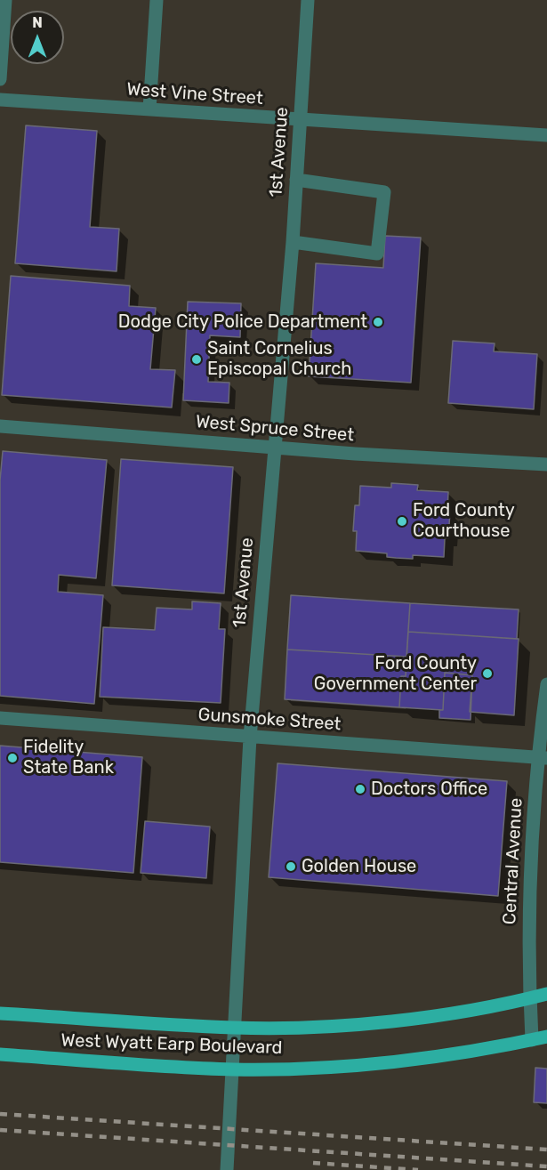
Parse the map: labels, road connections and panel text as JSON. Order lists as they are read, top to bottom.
{
  "streets": {
    "main road": ["West Wyatt Earp Boulevard"],
    "street": [
      "West Vine Street",
      "1st Avenue",
      "West Spruce Street",
      "Gunsmoke Street",
      "Central Avenue"
    ]
  },
  "crossings": [
    ["West Vine Street", "1st Avenue"],
    ["1st Avenue", "West Spruce Street"],
    ["1st Avenue", "Gunsmoke Street"],
    ["1st Avenue", "West Wyatt Earp Boulevard"],
    ["Gunsmoke Street", "Central Avenue"],
    ["Central Avenue", "West Wyatt Earp Boulevard"]
  ],
  "places": [
    "Dodge City Police Department",
    "Saint Cornelius Episcopal Church",
    "Ford County Courthouse",
    "Ford County Government Center",
    "Fidelity State Bank",
    "Doctors Office",
    "Golden House"
  ],
  "north": "top"
}
